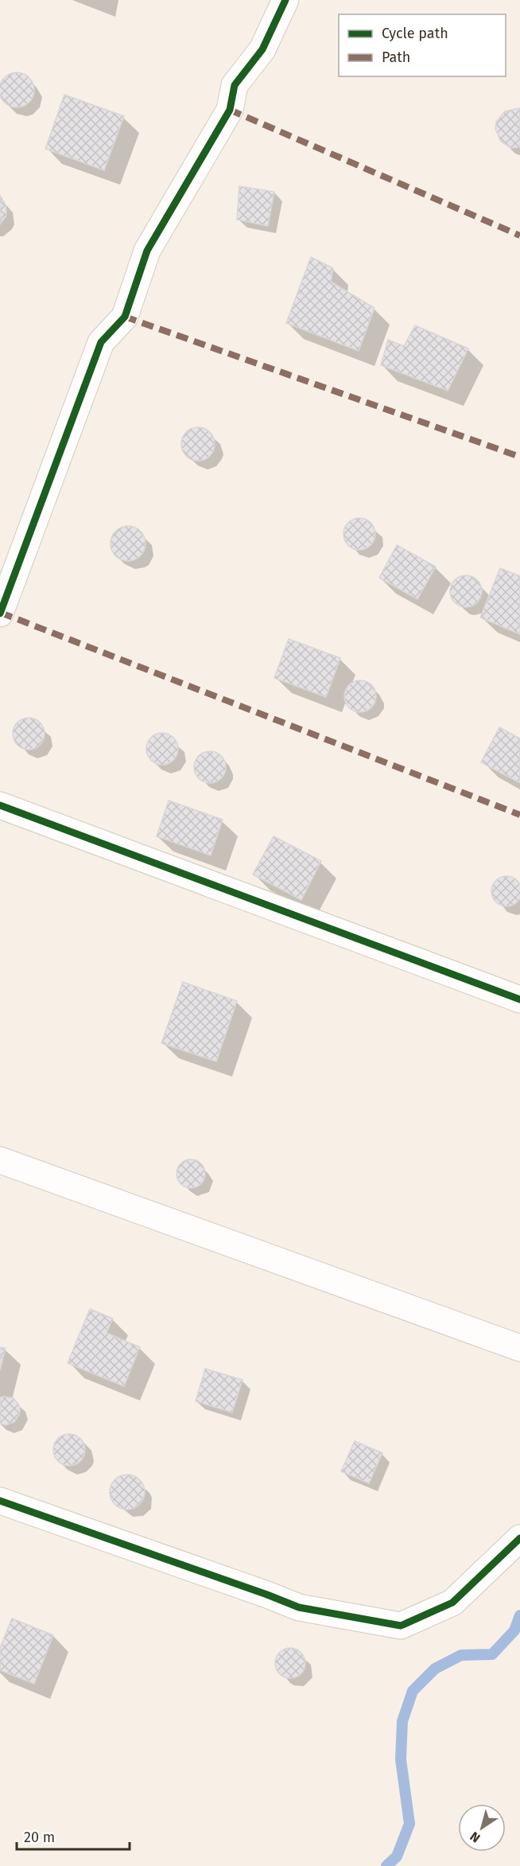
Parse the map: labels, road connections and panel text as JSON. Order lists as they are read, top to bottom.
{
  "legend": ["Cycle path", "Path"],
  "scale_bar": "20 m",
  "north": "bottom left"
}
